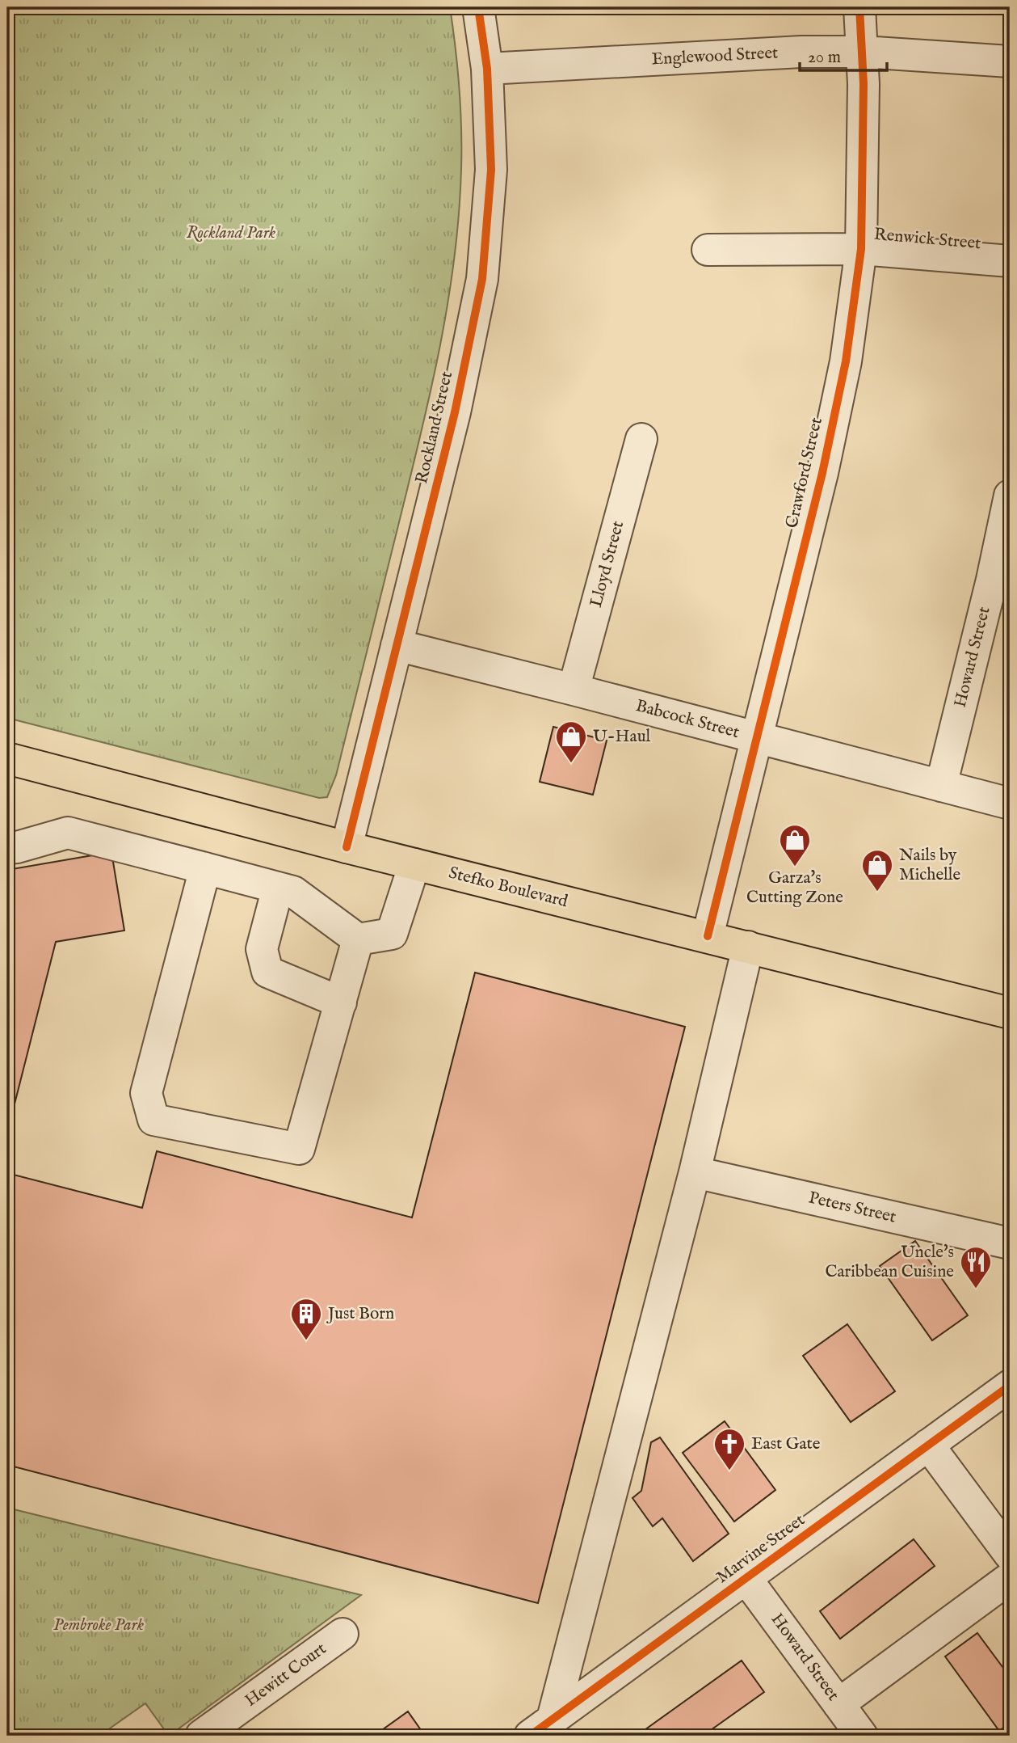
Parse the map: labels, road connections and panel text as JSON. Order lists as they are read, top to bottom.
{
  "streets": {
    "main road": ["Stefko Boulevard"],
    "street": [
      "Englewood Street",
      "Renwick Street",
      "Rockland Street",
      "Crawford Street",
      "Lloyd Street",
      "Howard Street",
      "Babcock Street",
      "Peters Street",
      "Marvine Street",
      "Hewitt Court"
    ]
  },
  "crossings": [
    ["Englewood Street", "Rockland Street"],
    ["Englewood Street", "Crawford Street"],
    ["Renwick Street", "Crawford Street"],
    ["Rockland Street", "Babcock Street"],
    ["Rockland Street", "Stefko Boulevard"],
    ["Crawford Street", "Babcock Street"],
    ["Crawford Street", "Stefko Boulevard"],
    ["Lloyd Street", "Babcock Street"],
    ["Howard Street", "Babcock Street"],
    ["Howard Street", "Marvine Street"]
  ],
  "parks": ["Rockland Park", "Pembroke Park"],
  "places": {
    "shop": ["U-Haul", "Garza's Cutting Zone", "Nails by Michelle"],
    "restaurant": ["Uncle's Caribbean Cuisine"],
    "building": ["Just Born"],
    "church": ["East Gate"]
  },
  "scale_bar": "20 m"
}
